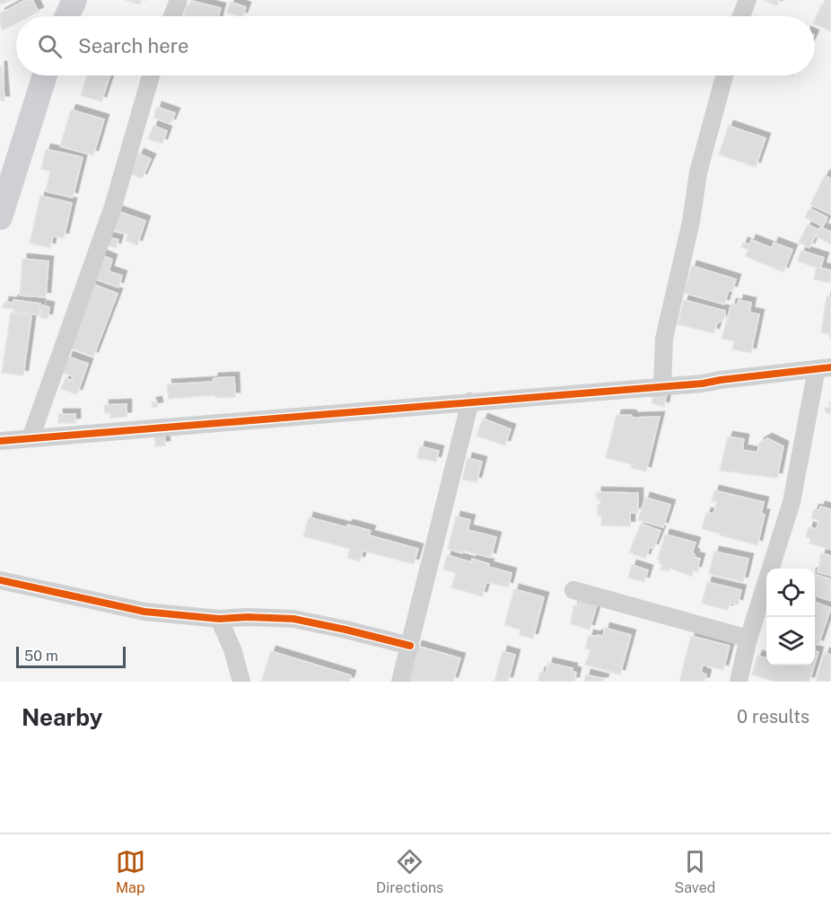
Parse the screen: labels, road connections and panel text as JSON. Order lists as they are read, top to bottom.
{
  "scale_bar": "50 m",
  "page": {
    "search": "Search here",
    "scale": "50 m",
    "heading": ["Nearby", "0 results"],
    "nav": ["Map", "Directions", "Saved"]
  }
}
